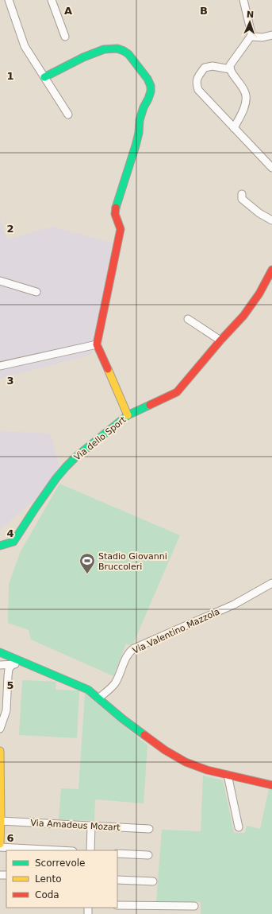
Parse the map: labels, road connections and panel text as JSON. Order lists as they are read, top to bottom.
{
  "streets": {
    "street": ["Via dello Sport", "Via Valentino Mazzola", "Via Amadeus Mozart"]
  },
  "places": {
    "sports": ["Stadio Giovanni Bruccoleri"]
  },
  "legend": ["Scorrevole", "Lento", "Coda"],
  "north": "top",
  "grid": {
    "columns": ["A", "B"],
    "rows": [
      "1",
      "2",
      "3",
      "4",
      "5",
      "6"
    ]
  }
}
